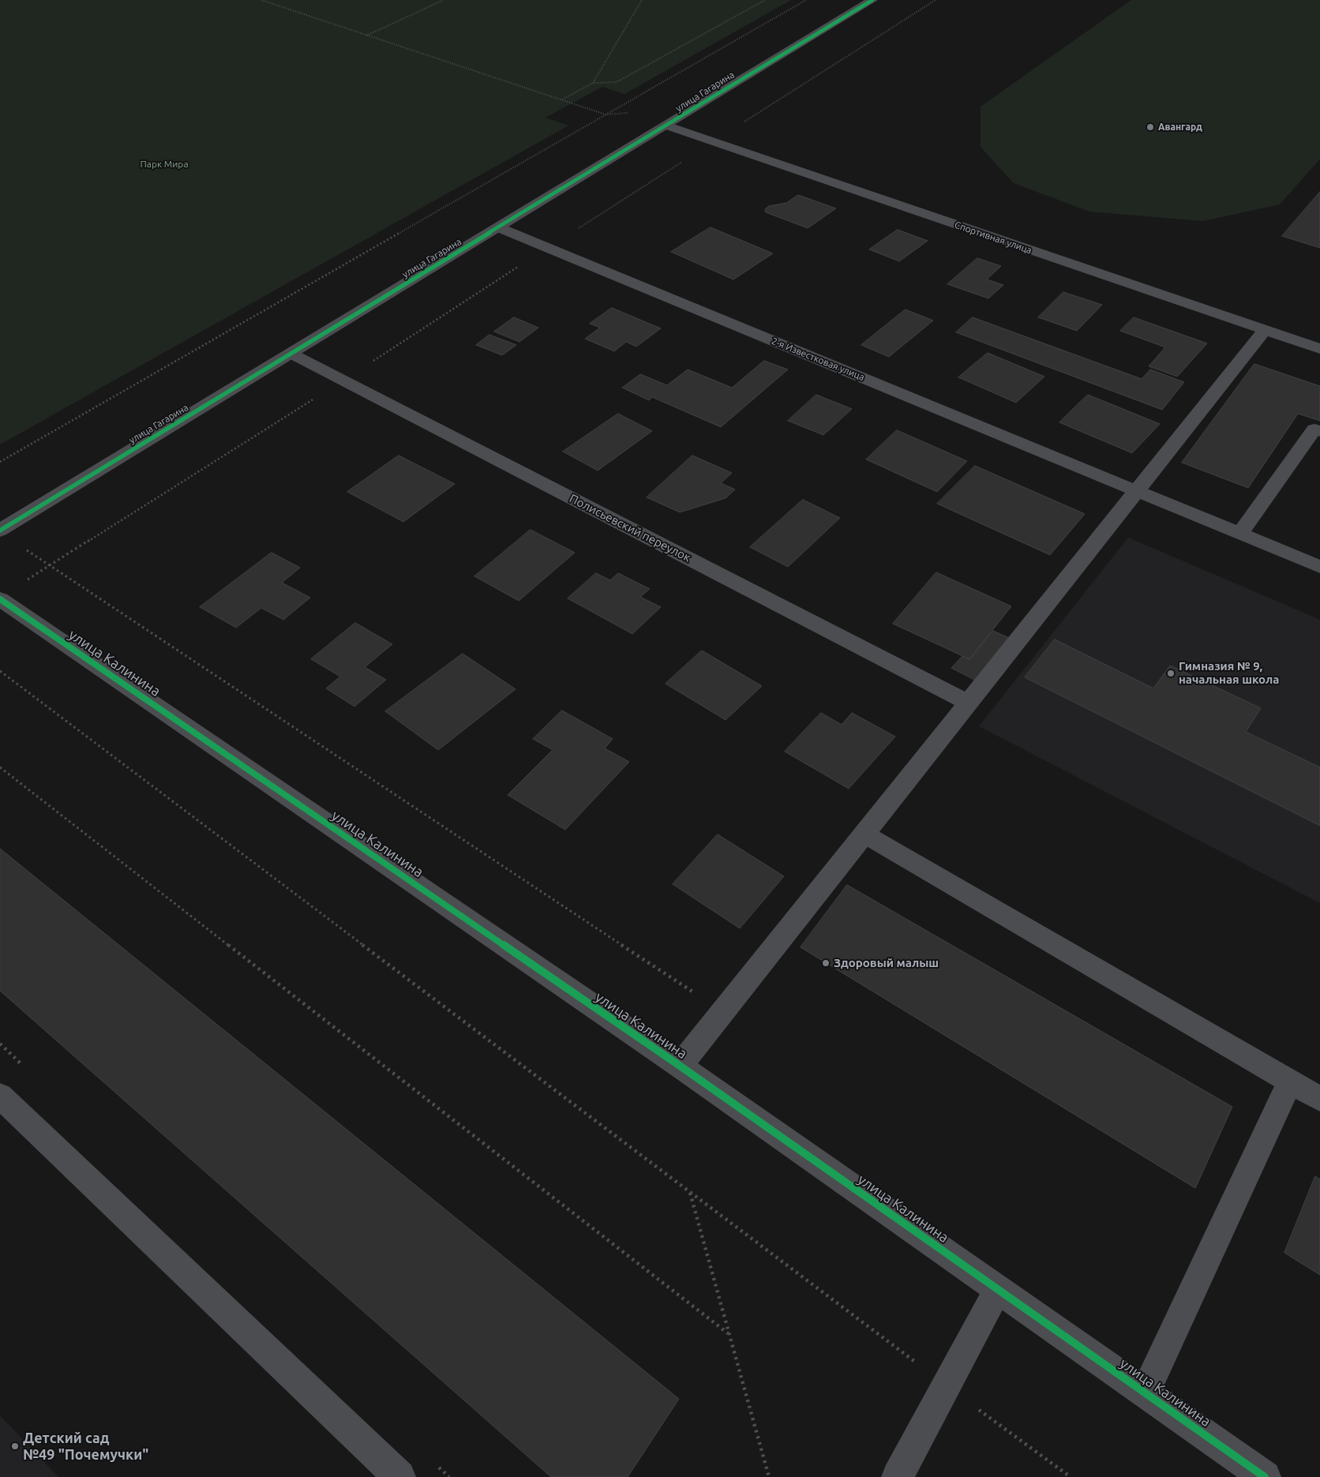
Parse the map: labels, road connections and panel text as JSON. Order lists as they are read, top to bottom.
{
  "streets": {
    "street": [
      "улица Гагарина",
      "Спортивная улица",
      "2-я Известковая улица",
      "Полисьевский переулок",
      "улица Калинина"
    ]
  },
  "crossings": [
    ["улица Гагарина", "Спортивная улица"],
    ["улица Гагарина", "2-я Известковая улица"],
    ["улица Гагарина", "Полисьевский переулок"]
  ],
  "parks": ["Парк Мира"],
  "places": [
    "Авангард",
    "Гимназия № 9, начальная школа",
    "Здоровый малыш",
    "Детский сад №49 \"Почемучки\""
  ]
}
